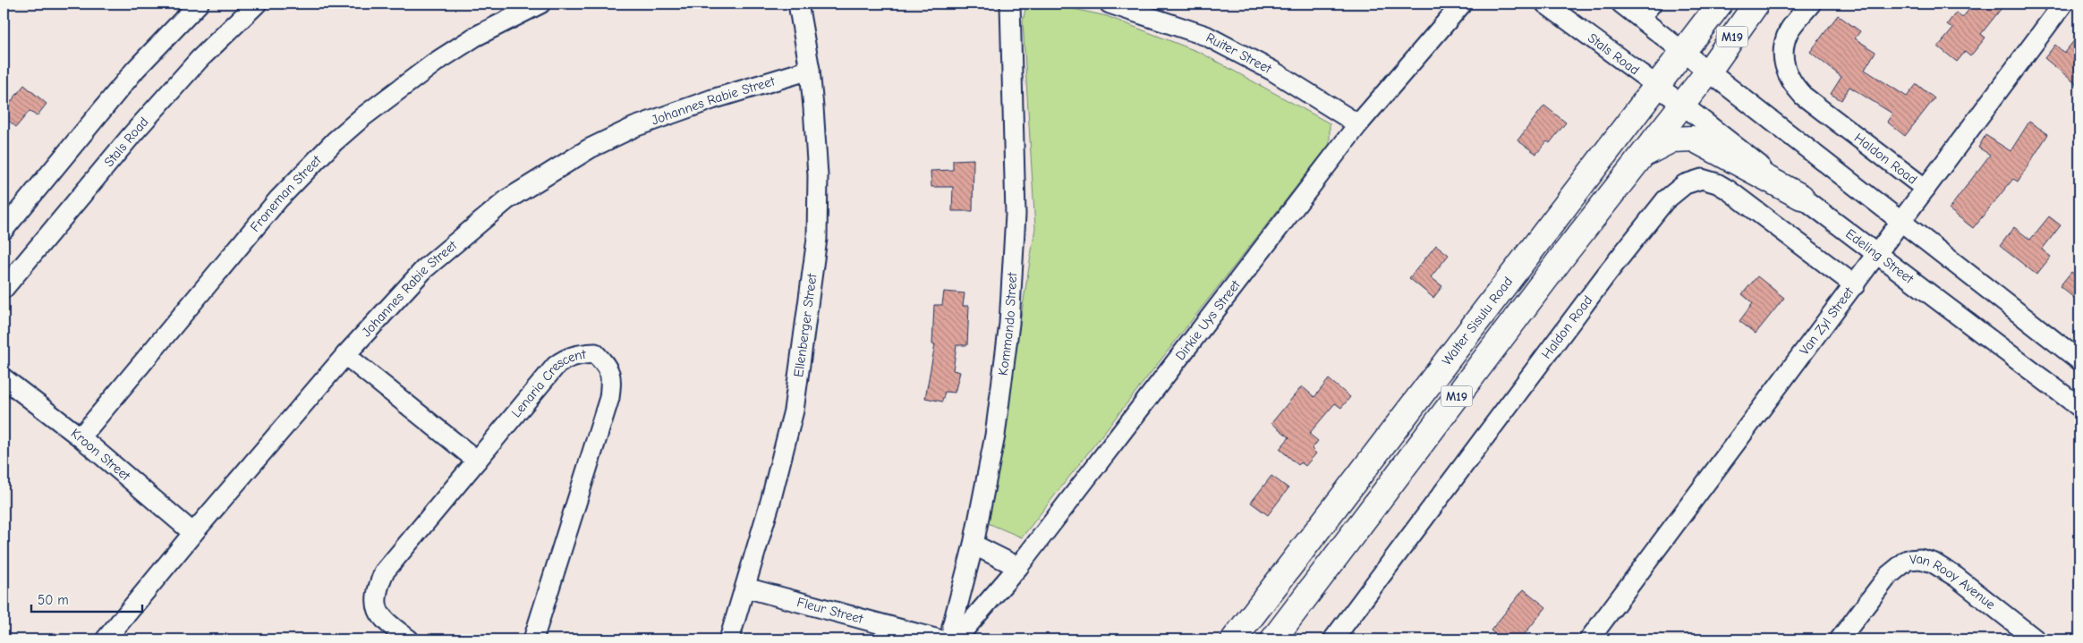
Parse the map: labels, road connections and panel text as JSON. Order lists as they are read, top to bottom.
{
  "streets": {
    "highway": ["M19", "Walter Sisulu Road"],
    "street": [
      "Ruiter Street",
      "Stals Road",
      "Johannes Rabie Street",
      "Haldon Road",
      "Froneman Street",
      "Edeling Street",
      "Dirkie Uys Street",
      "Van Zyl Street",
      "Kommando Street",
      "Ellenberger Street",
      "Lenaria Crescent",
      "Kroon Street",
      "Van Rooy Avenue",
      "Fleur Street"
    ]
  },
  "crossings": [
    ["M19", "Stals Road"],
    ["M19", "Edeling Street"],
    ["Ruiter Street", "Dirkie Uys Street"],
    ["Stals Road", "Edeling Street"],
    ["Stals Road", "Walter Sisulu Road"],
    ["Johannes Rabie Street", "Ellenberger Street"],
    ["Johannes Rabie Street", "Kroon Street"],
    ["Haldon Road", "Van Zyl Street"],
    ["Froneman Street", "Kroon Street"],
    ["Edeling Street", "Van Zyl Street"],
    ["Dirkie Uys Street", "Kommando Street"],
    ["Ellenberger Street", "Fleur Street"]
  ],
  "scale_bar": "50 m"
}
